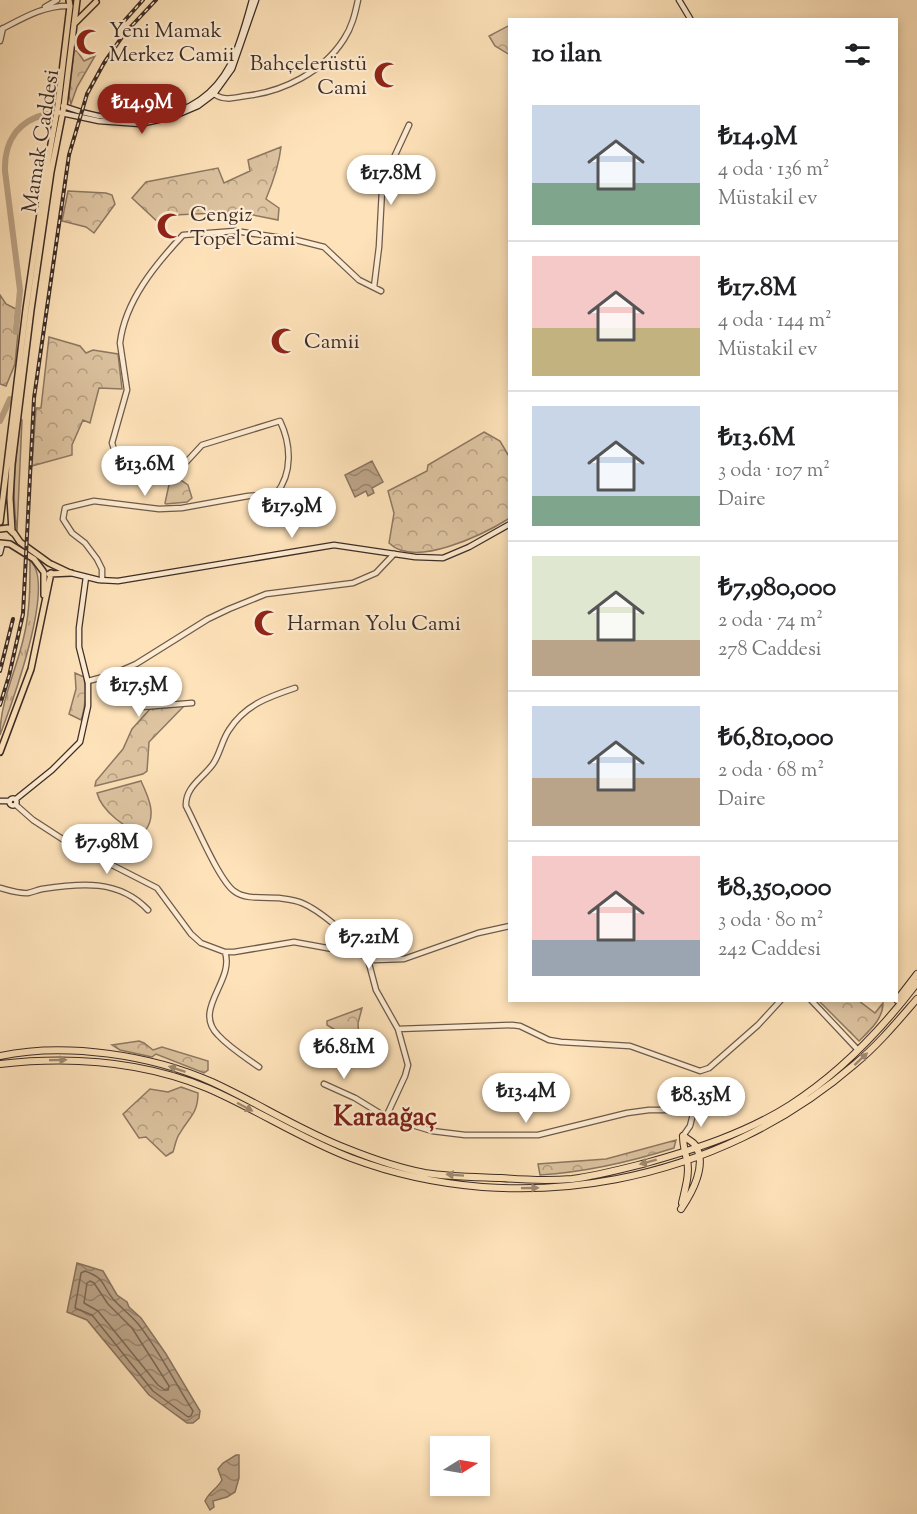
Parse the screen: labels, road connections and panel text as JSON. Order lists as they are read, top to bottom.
{
  "streets": {
    "main road": ["Mamak Caddesi"]
  },
  "districts": ["Karaağaç"],
  "places": {
    "mosque": [
      "Yeni Mamak Merkez Camii",
      "Bahçelerüstü Cami",
      "Cengiz Topel Cami",
      "Camii",
      "Harman Yolu Cami"
    ]
  },
  "north": "right",
  "page": {
    "heading": "10 ilan",
    "price": [
      "₺14.9M",
      "₺17.8M",
      "₺13.6M",
      "₺17.9M",
      "₺17.5M",
      "₺7.98M",
      "₺7.21M",
      "₺6.81M",
      "₺13.4M",
      "₺8.35M"
    ],
    "list": [
      {
        "name": "₺14.9M",
        "note": "4 oda · 136 m² · Müstakil ev"
      },
      {
        "name": "₺17.8M",
        "note": "4 oda · 144 m² · Müstakil ev"
      },
      {
        "name": "₺13.6M",
        "note": "3 oda · 107 m² · Daire"
      },
      {
        "name": "₺7,980,000",
        "note": "2 oda · 74 m² · 278 Caddesi"
      },
      {
        "name": "₺6,810,000",
        "note": "2 oda · 68 m² · Daire"
      },
      {
        "name": "₺8,350,000",
        "note": "3 oda · 80 m² · 242 Caddesi"
      }
    ]
  }
}
